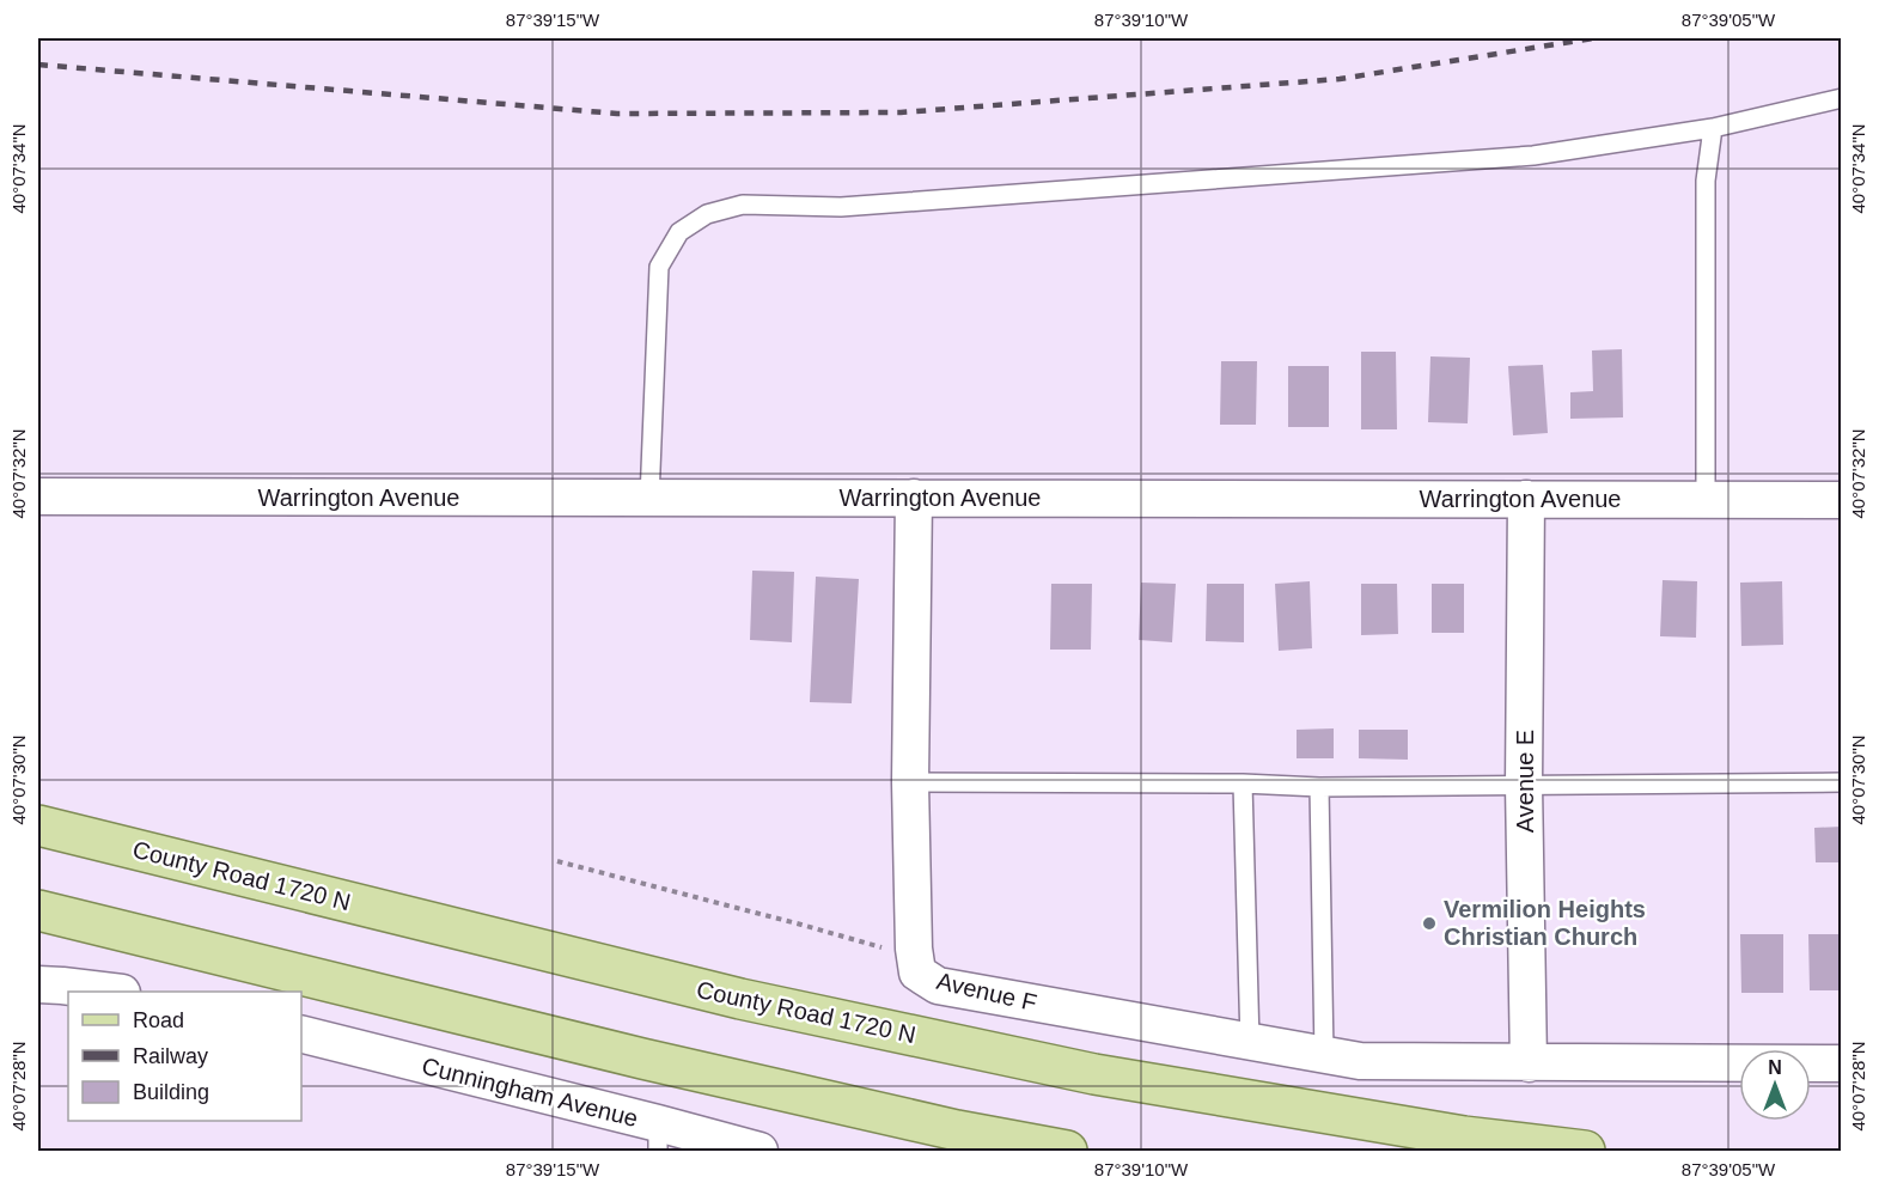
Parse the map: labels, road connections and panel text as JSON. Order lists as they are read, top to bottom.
{
  "streets": {
    "main road": ["County Road 1720 N"],
    "street": [
      "Warrington Avenue",
      "Avenue E",
      "Avenue F",
      "Cunningham Avenue"
    ]
  },
  "crossings": [
    ["Warrington Avenue", "Avenue E"],
    ["Warrington Avenue", "Avenue F"],
    ["Avenue E", "Avenue F"]
  ],
  "places": ["Vermilion Heights Christian Church"],
  "legend": ["Road", "Railway", "Building"],
  "north": "top",
  "coordinates": [
    "87°39'15\"W",
    "87°39'10\"W",
    "87°39'05\"W",
    "40°07'34\"N",
    "40°07'32\"N",
    "40°07'30\"N",
    "40°07'28\"N"
  ]
}
